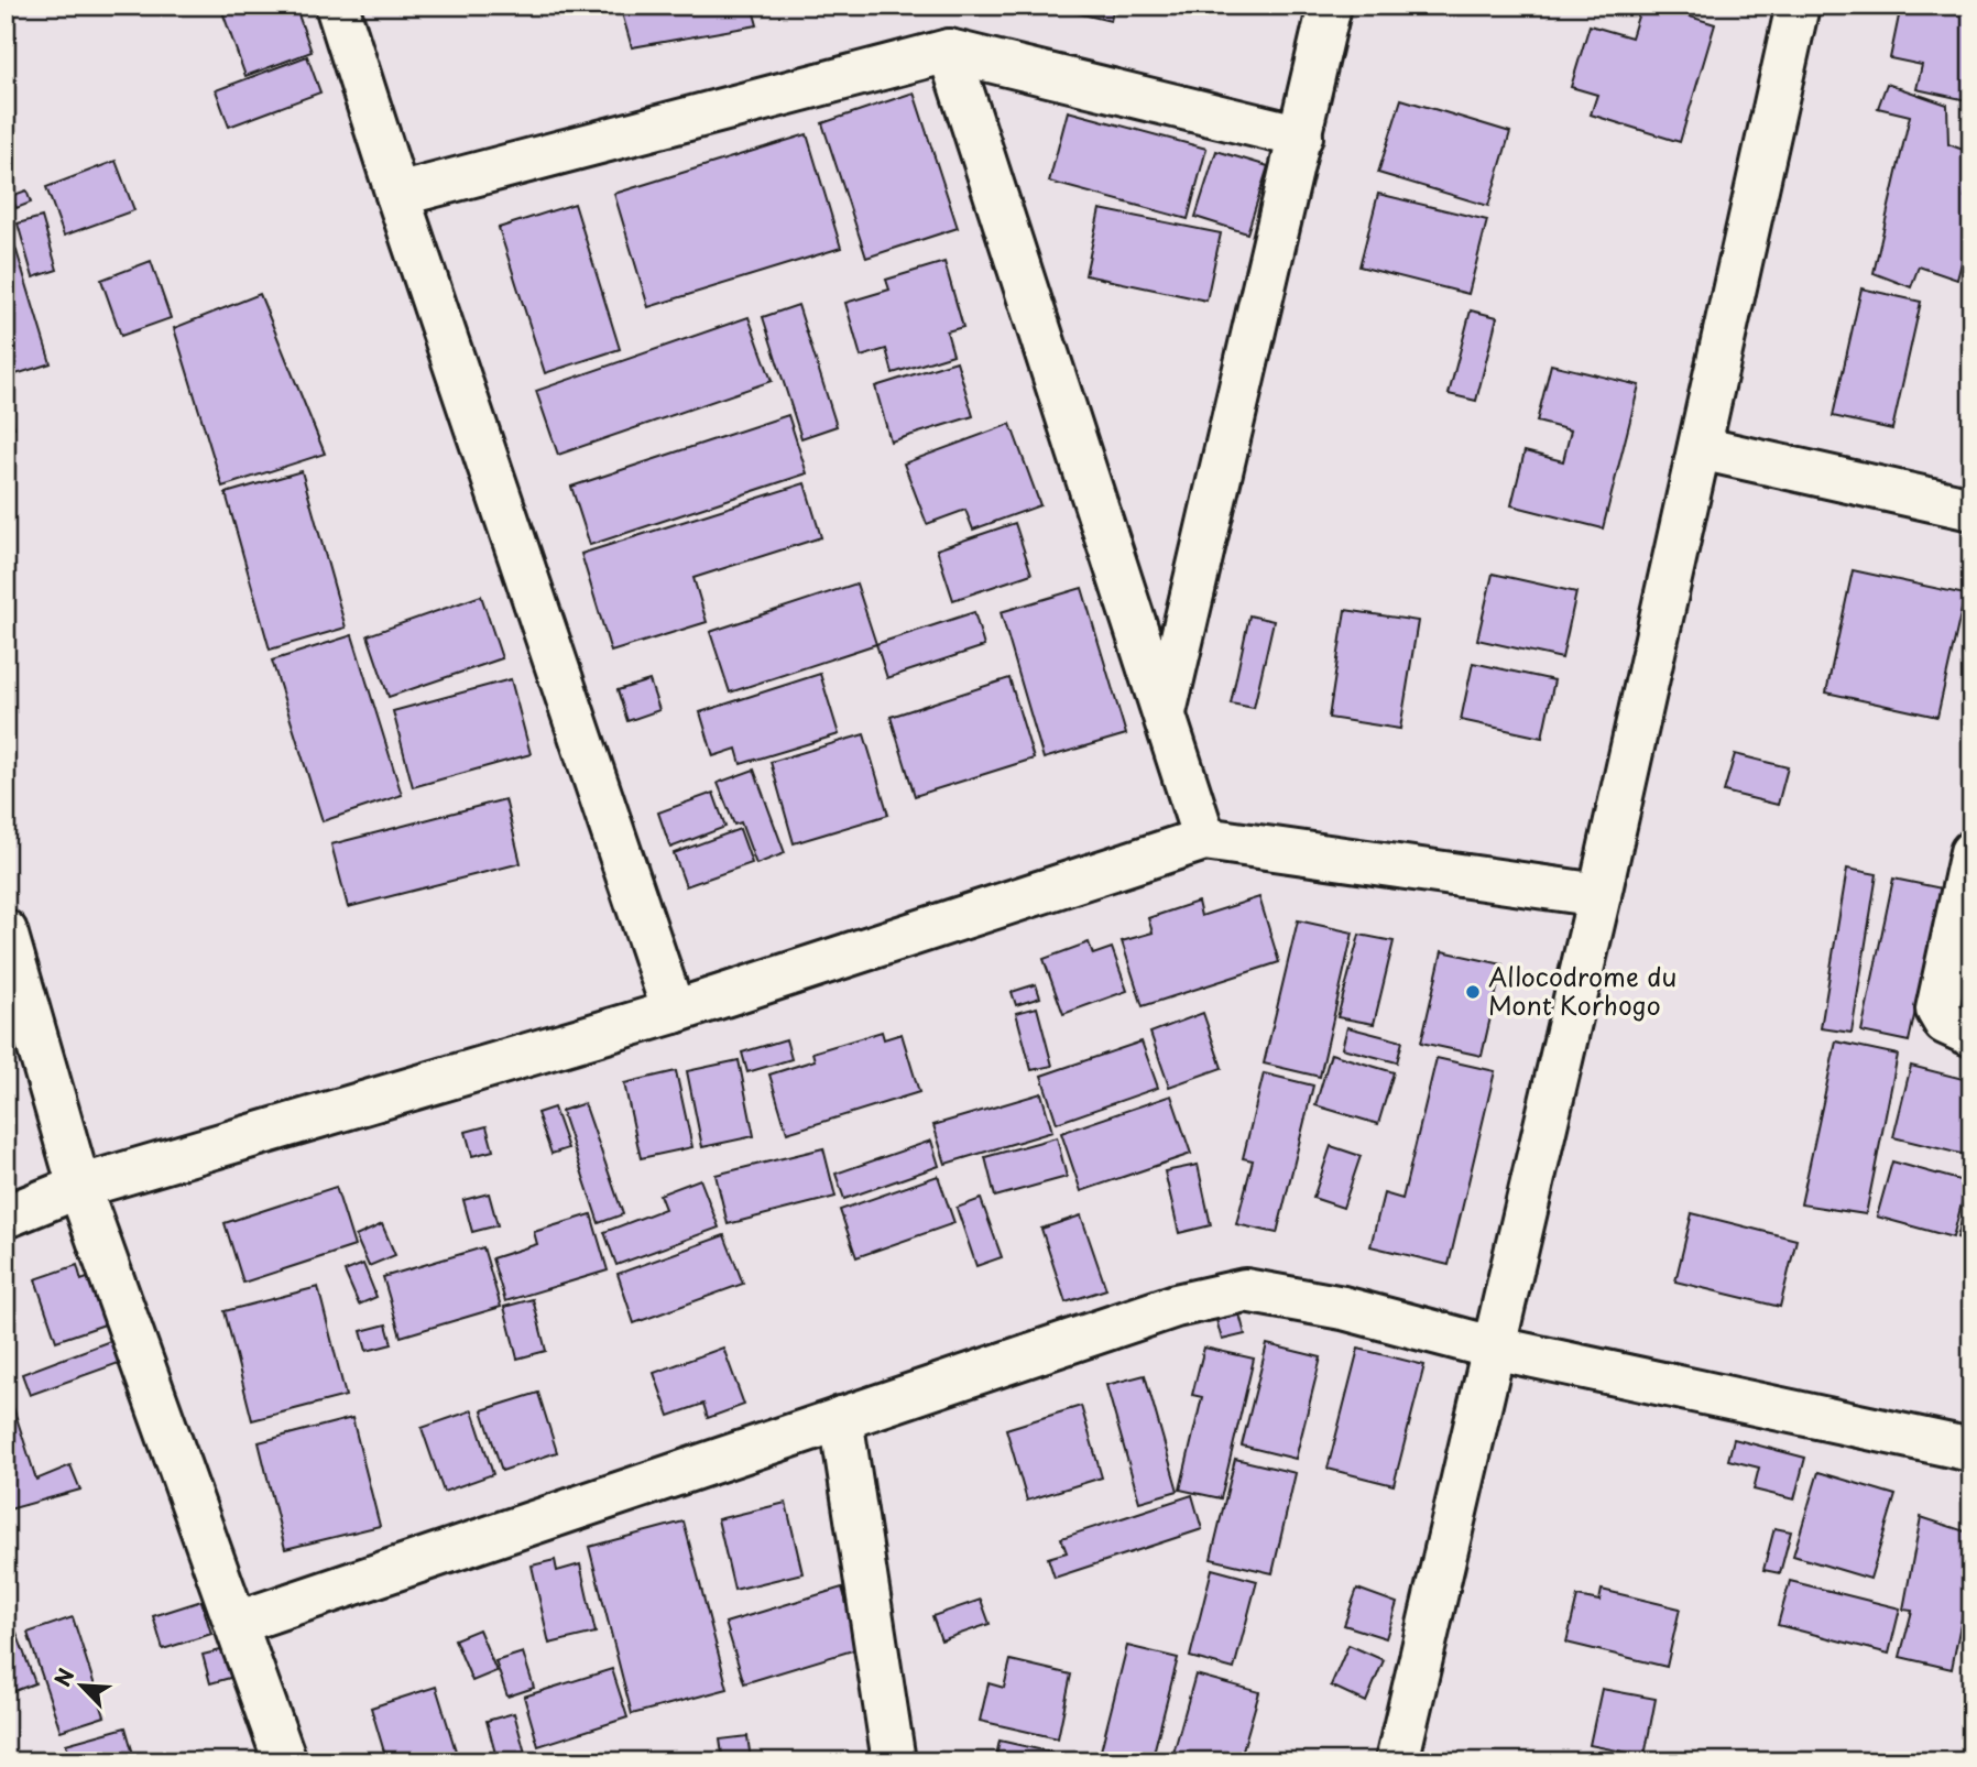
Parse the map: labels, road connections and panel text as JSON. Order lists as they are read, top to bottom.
{
  "places": ["Allocodrome du Mont Korhogo"],
  "north": "top left"
}
